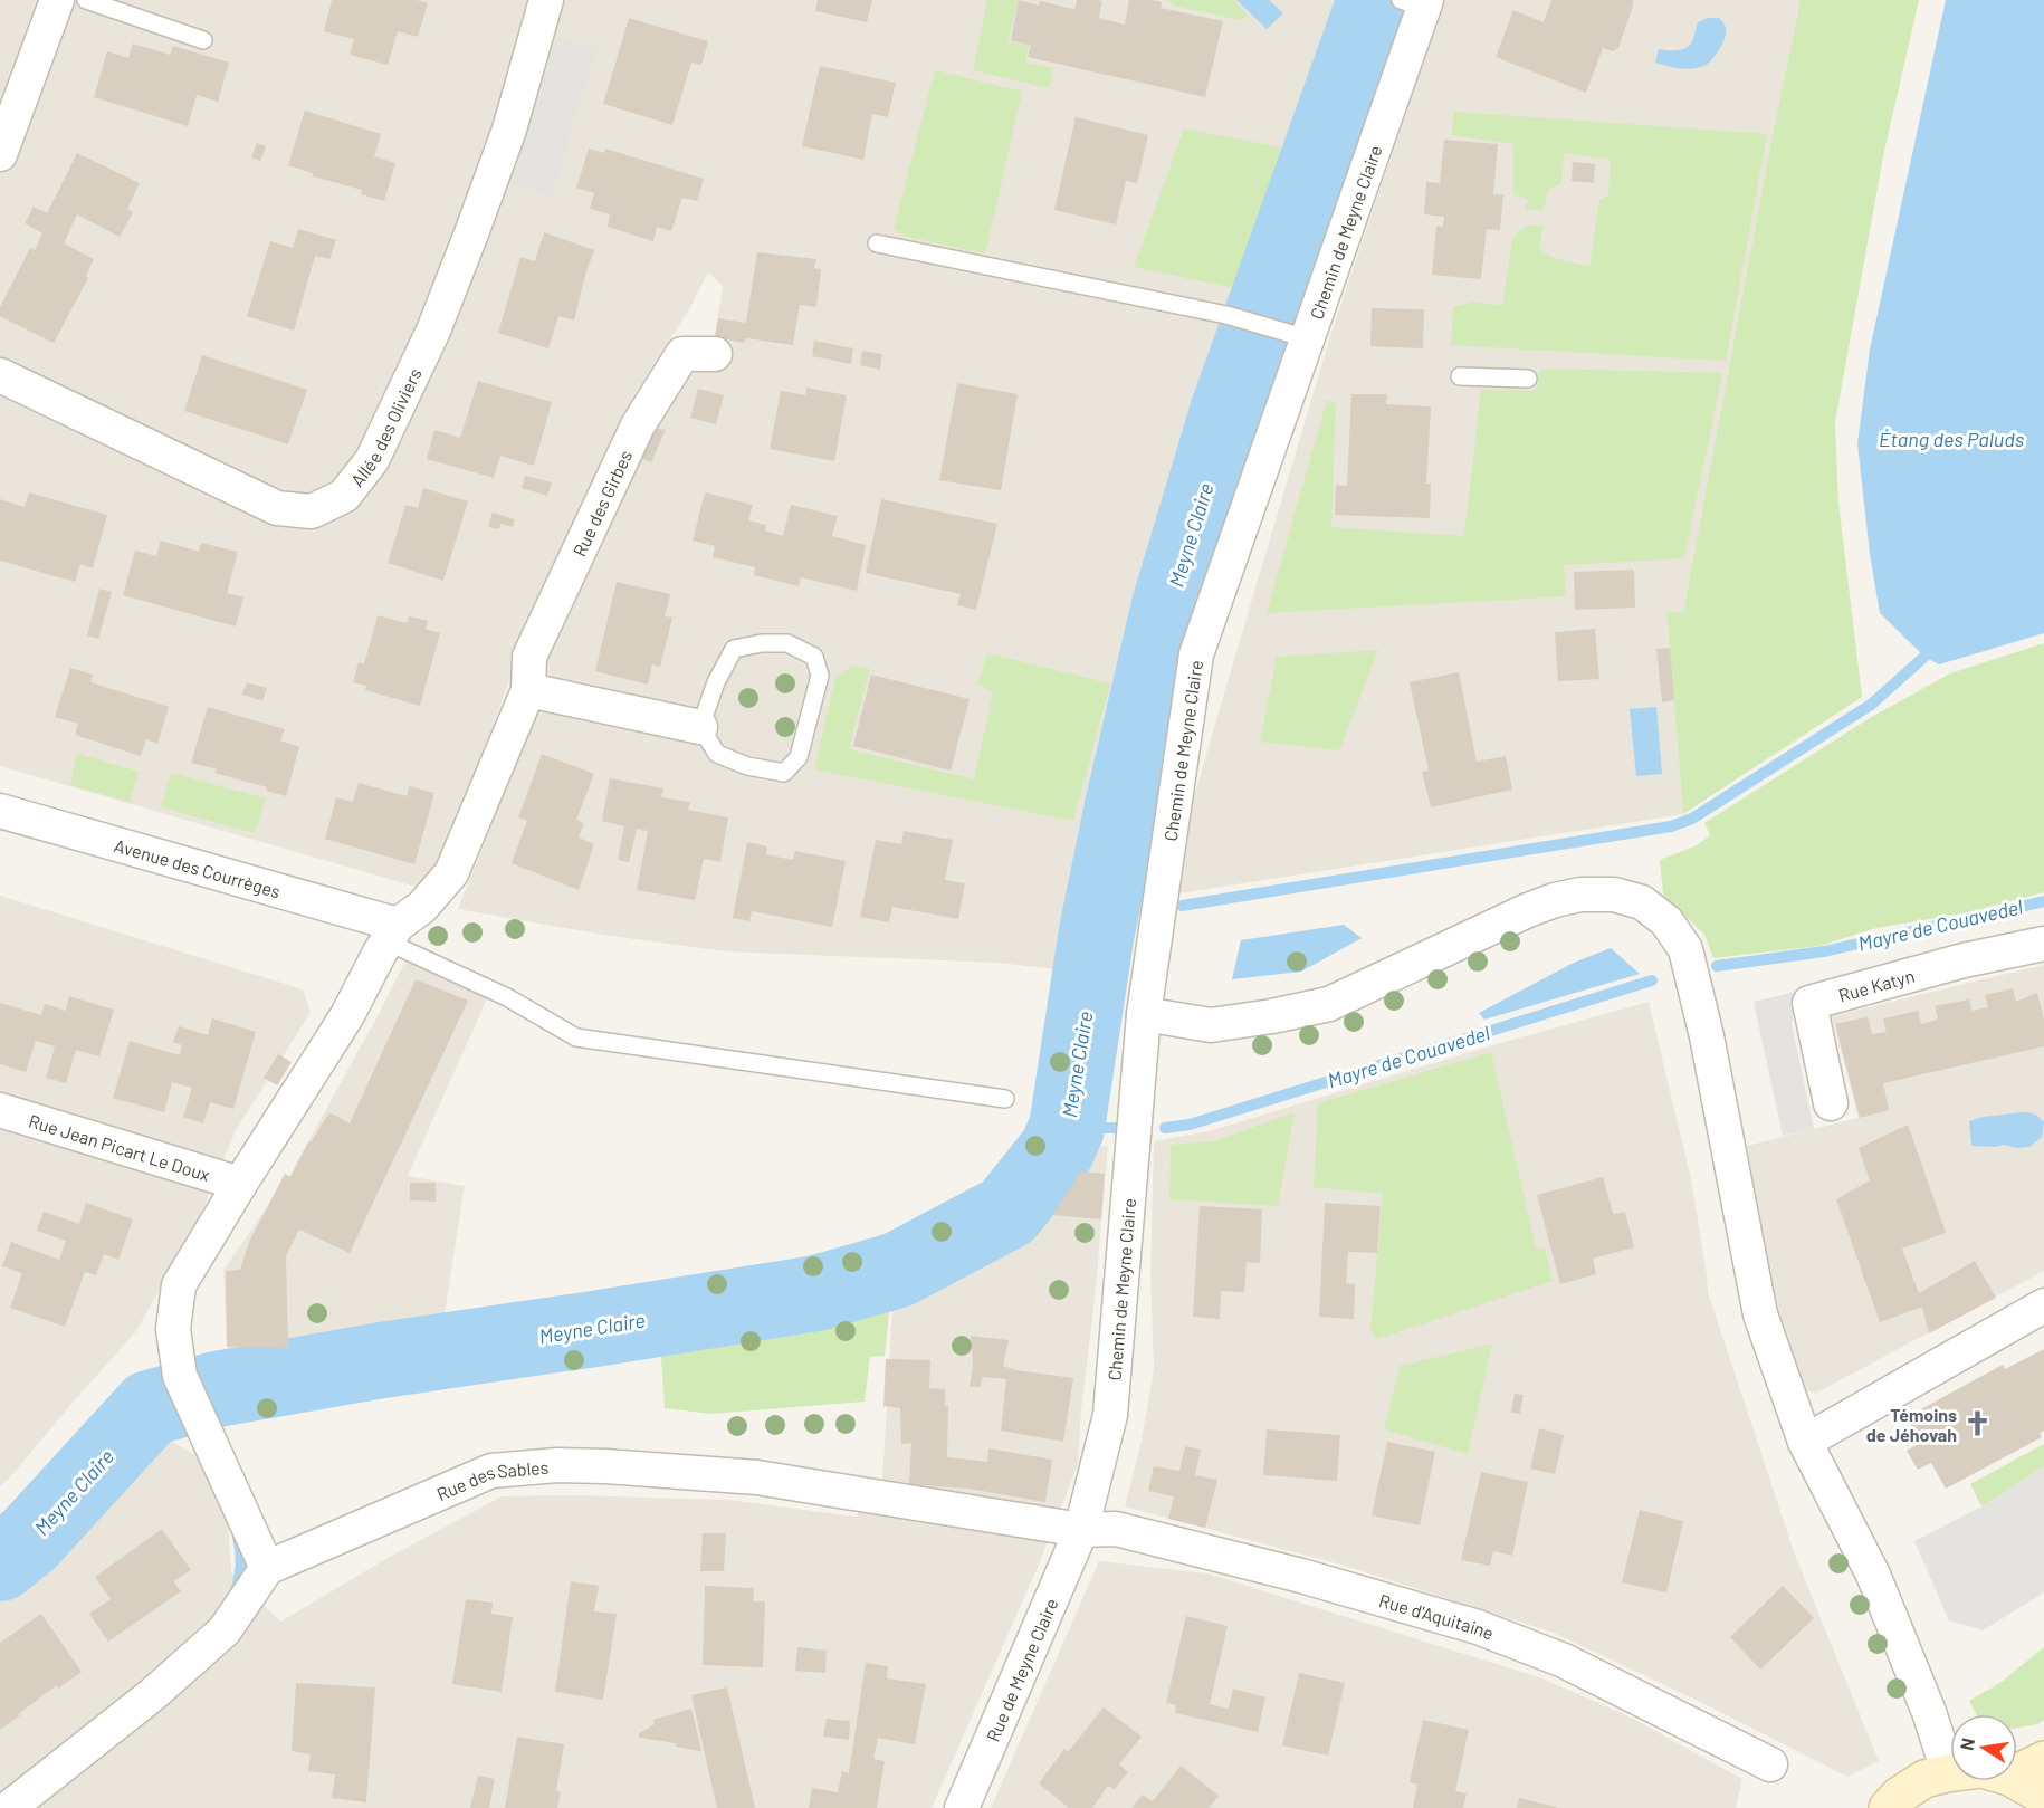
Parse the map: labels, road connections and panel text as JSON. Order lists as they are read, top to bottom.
{
  "streets": {
    "street": [
      "Chemin de Meyne Claire",
      "Allée des Oliviers",
      "Rue des Girbes",
      "Avenue des Courrèges",
      "Rue Katyn",
      "Rue Jean Picart Le Doux",
      "Rue des Sables",
      "Rue d'Aquitaine",
      "Rue de Meyne Claire"
    ]
  },
  "crossings": [
    ["Chemin de Meyne Claire", "Rue des Sables"],
    ["Chemin de Meyne Claire", "Rue d'Aquitaine"],
    ["Chemin de Meyne Claire", "Rue de Meyne Claire"],
    ["Rue des Girbes", "Avenue des Courrèges"],
    ["Rue des Sables", "Rue d'Aquitaine"],
    ["Rue des Sables", "Rue de Meyne Claire"],
    ["Rue d'Aquitaine", "Rue de Meyne Claire"]
  ],
  "water": ["Étang des Paluds", "Meyne Claire", "Mayre de Couavedel"],
  "places": {
    "church": ["Témoins de Jéhovah"]
  },
  "north": "left"
}
